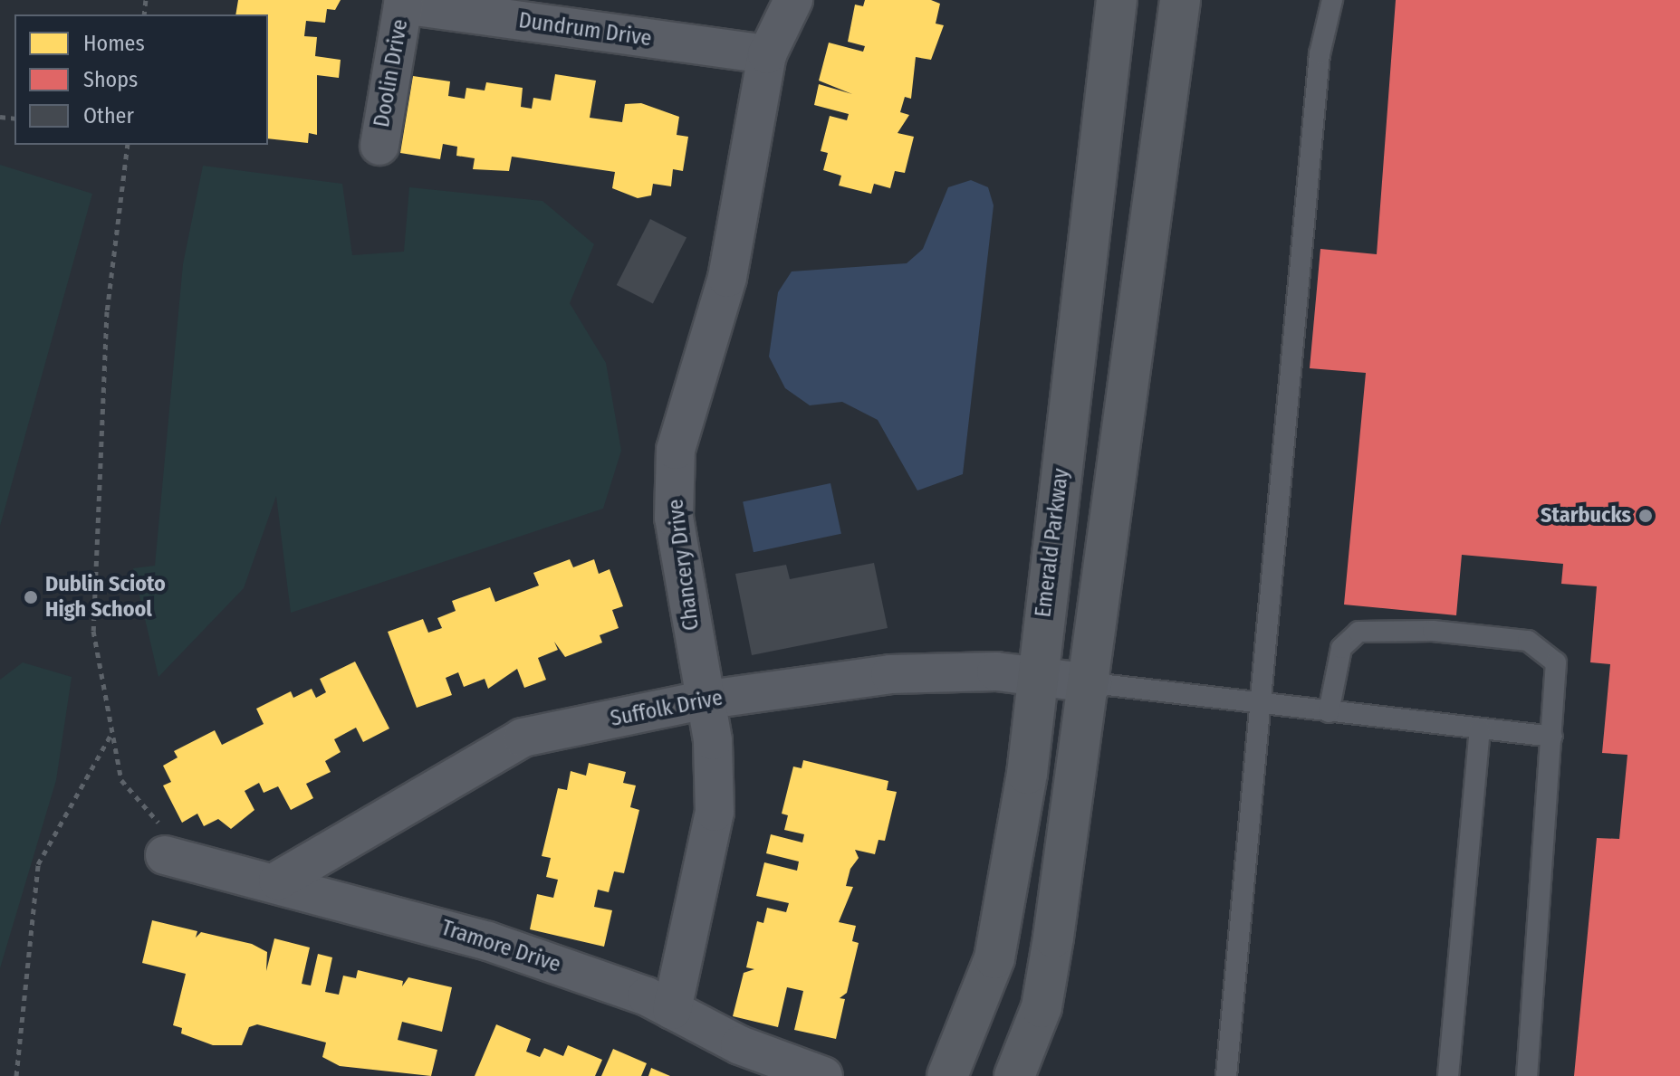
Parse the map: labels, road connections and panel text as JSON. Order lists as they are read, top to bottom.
{
  "streets": {
    "main road": ["Emerald Parkway"],
    "street": [
      "Dundrum Drive",
      "Doolin Drive",
      "Chancery Drive",
      "Suffolk Drive",
      "Tramore Drive"
    ]
  },
  "crossings": [
    ["Dundrum Drive", "Doolin Drive"],
    ["Dundrum Drive", "Chancery Drive"],
    ["Emerald Parkway", "Suffolk Drive"],
    ["Chancery Drive", "Suffolk Drive"],
    ["Chancery Drive", "Tramore Drive"],
    ["Suffolk Drive", "Tramore Drive"]
  ],
  "places": ["Starbucks", "Dublin Scioto High School"],
  "legend": ["Homes", "Shops", "Other"]
}
